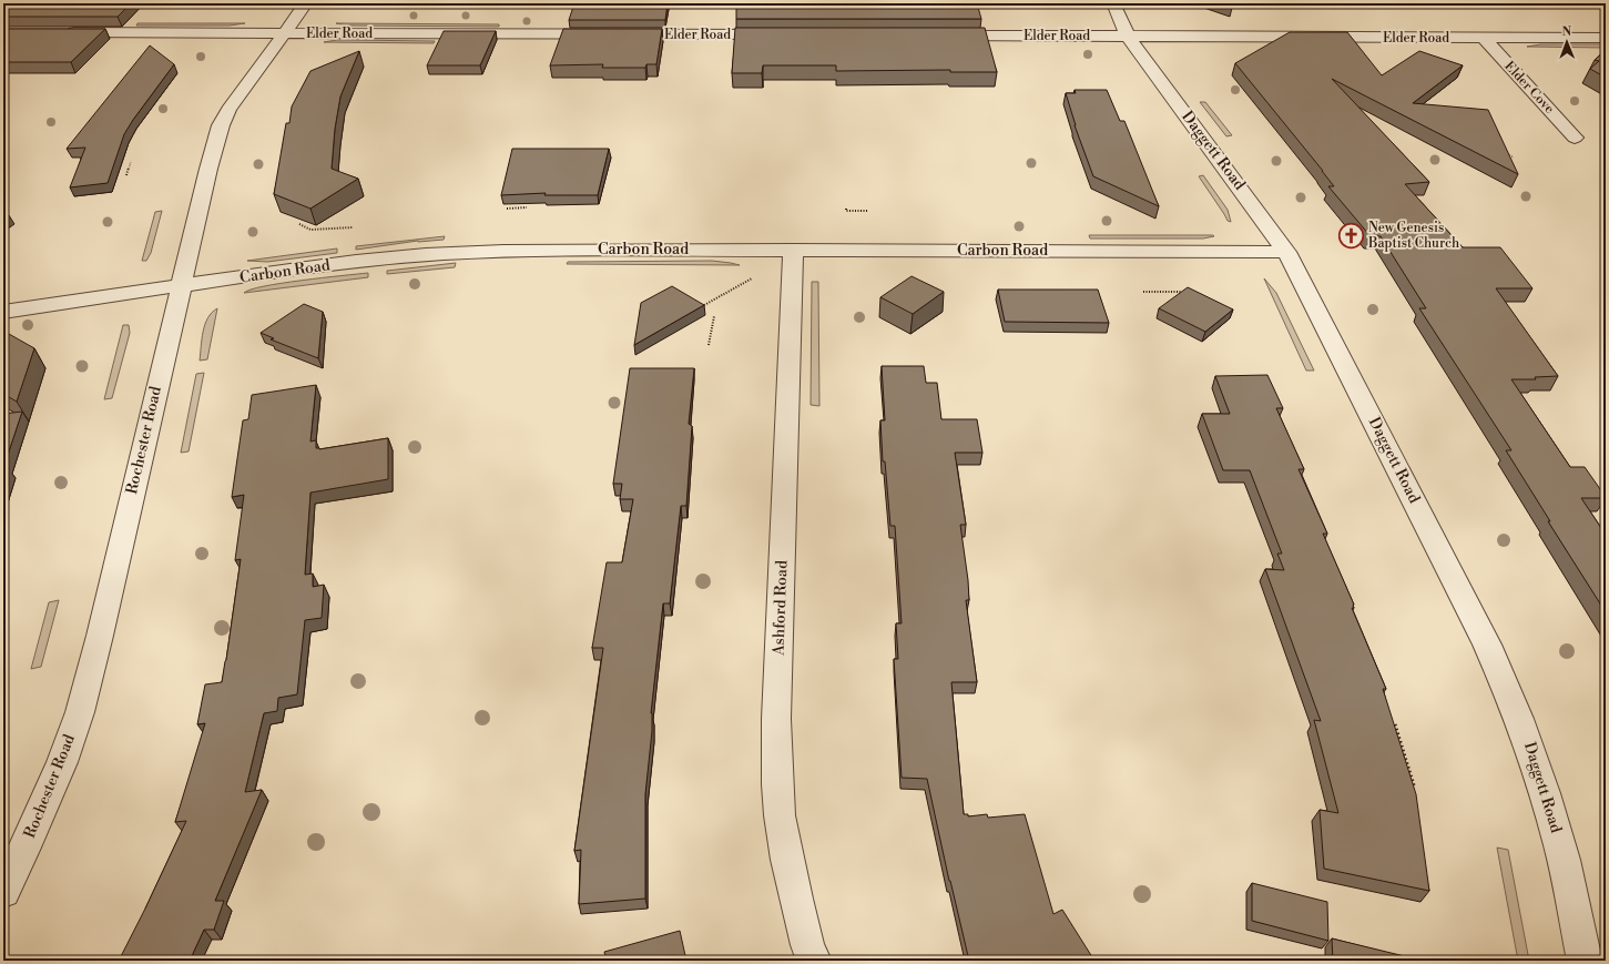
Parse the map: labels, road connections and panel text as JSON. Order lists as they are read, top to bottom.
{
  "streets": {
    "street": [
      "Elder Road",
      "Elder Cove",
      "Daggett Road",
      "Carbon Road",
      "Rochester Road",
      "Ashford Road"
    ]
  },
  "crossings": [
    ["Elder Road", "Elder Cove"],
    ["Elder Road", "Daggett Road"],
    ["Elder Road", "Rochester Road"],
    ["Daggett Road", "Carbon Road"],
    ["Carbon Road", "Rochester Road"],
    ["Carbon Road", "Ashford Road"]
  ],
  "places": {
    "church": ["New Genesis Baptist Church"]
  },
  "north": "top"
}
